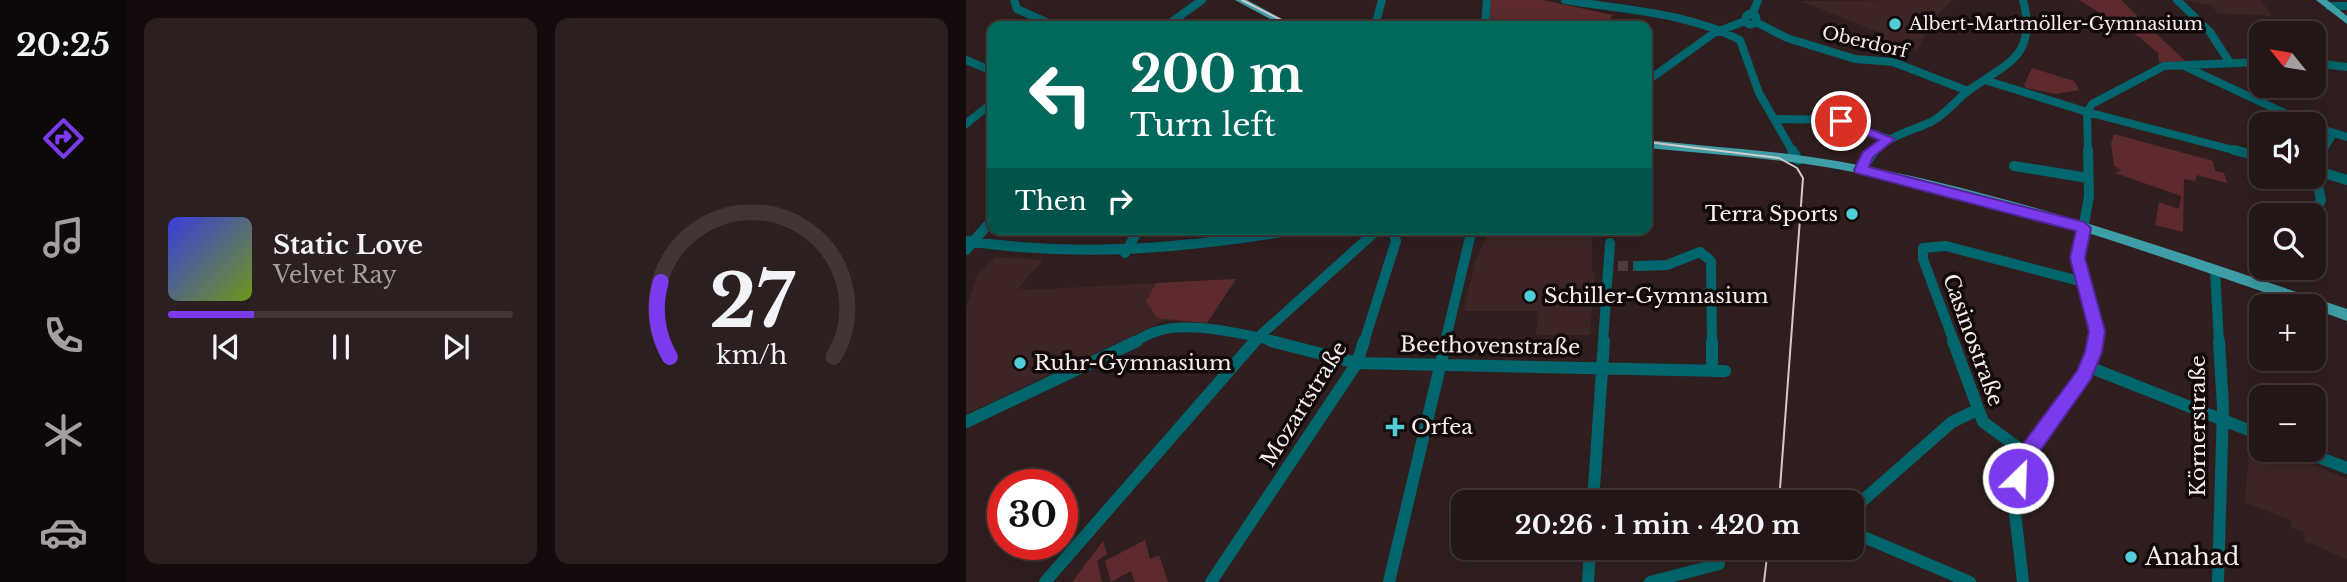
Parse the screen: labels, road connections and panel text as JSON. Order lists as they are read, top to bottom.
{
  "streets": {
    "street": [
      "Oberdorf",
      "Casinostraße",
      "Beethovenstraße",
      "Mozartstraße",
      "Körnerstraße"
    ]
  },
  "crossings": [
    ["Beethovenstraße", "Mozartstraße"]
  ],
  "places": {
    "other": [
      "Albert-Martmöller-Gymnasium",
      "Terra Sports",
      "Schiller-Gymnasium",
      "Ruhr-Gymnasium",
      "Anahad"
    ],
    "health": ["Orfea"]
  },
  "north": "top left",
  "page": {
    "tabs": "20:25",
    "map_buttons": ["+", "−"],
    "turn": ["200 m", "Turn left"],
    "then": "Then",
    "song": ["Static Love", "Velvet Ray"],
    "limit": "30",
    "trip": "20:26 · 1 min · 420 m",
    "gauge": ["27", "km/h"]
  }
}
